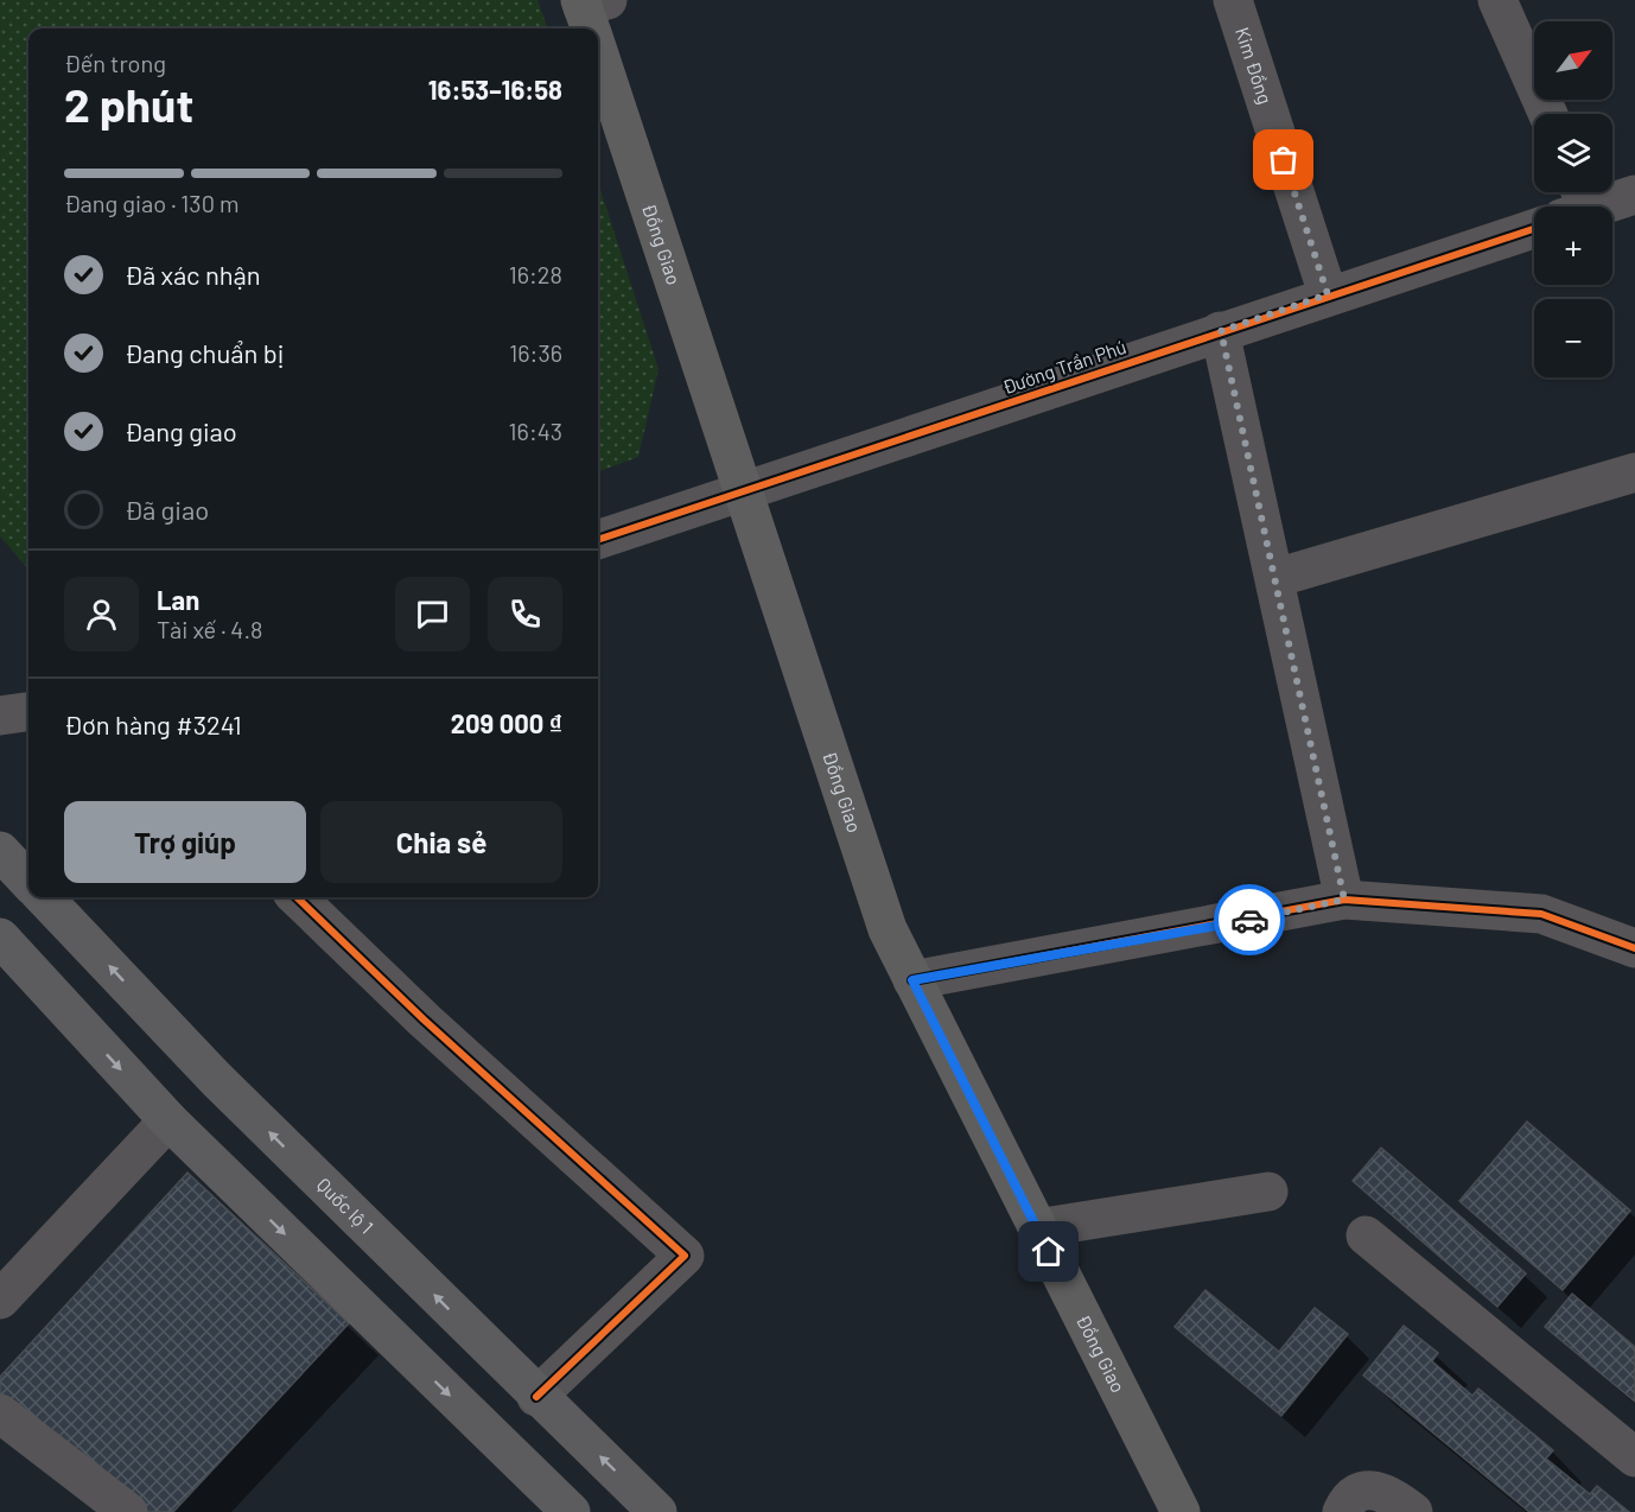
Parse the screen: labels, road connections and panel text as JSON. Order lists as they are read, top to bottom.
{
  "streets": {
    "highway": ["Quốc lộ 1"],
    "main road": ["Đồng Giao"],
    "street": ["Kim Đồng", "Đường Trần Phú"]
  },
  "crossings": [
    ["Kim Đồng", "Đường Trần Phú"],
    ["Đồng Giao", "Đường Trần Phú"]
  ],
  "north": "top right",
  "page": {
    "map_buttons": ["+", "−"],
    "heading": ["2 phút", "Đến trong", "16:53–16:58"],
    "panel": [
      "Lan",
      "Tài xế · 4.8",
      "Đơn hàng #3241",
      "209 000 ₫"
    ],
    "bar": "Đang giao · 130 m",
    "list": [
      ["Đã xác nhận", "16:28"],
      ["Đang chuẩn bị", "16:36"],
      ["Đang giao", "16:43"],
      "Đã giao"
    ],
    "buttons": ["Trợ giúp", "Chia sẻ"]
  }
}
